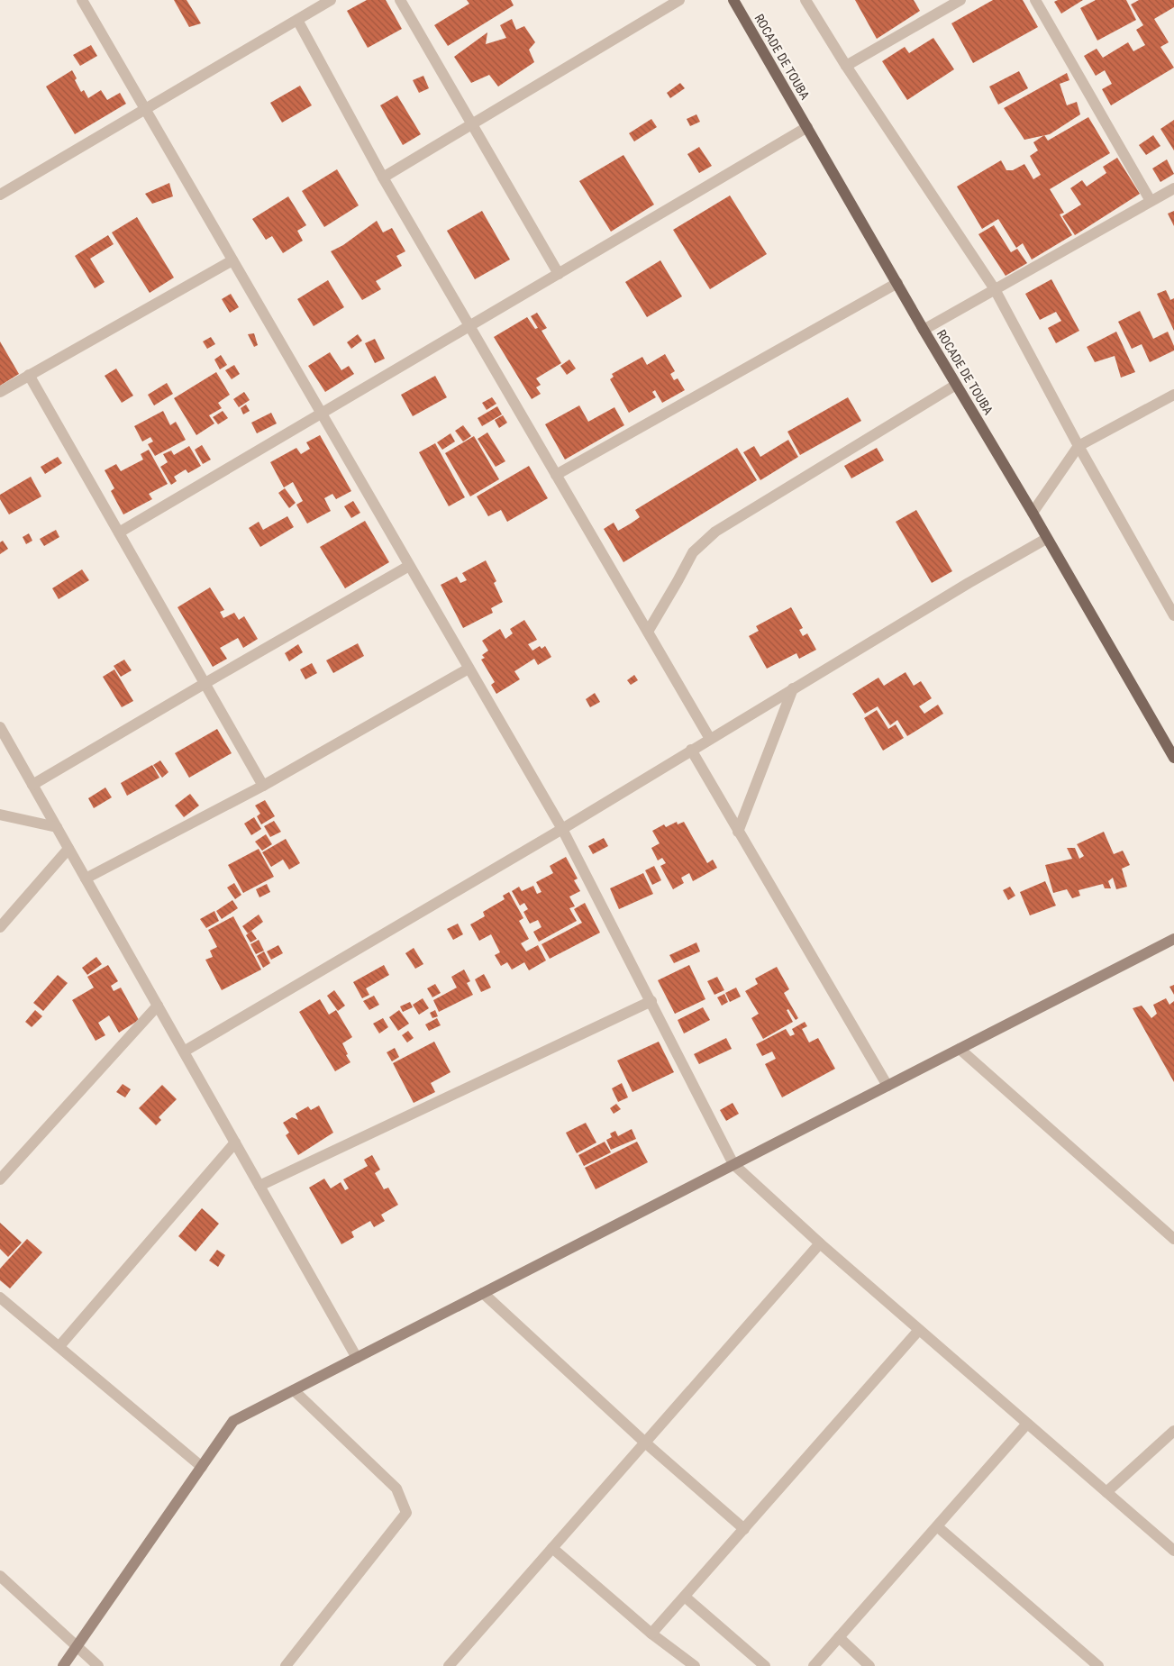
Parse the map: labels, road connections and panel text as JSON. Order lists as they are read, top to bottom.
{
  "streets": {
    "main road": ["ROCADE DE TOUBA"]
  }
}
